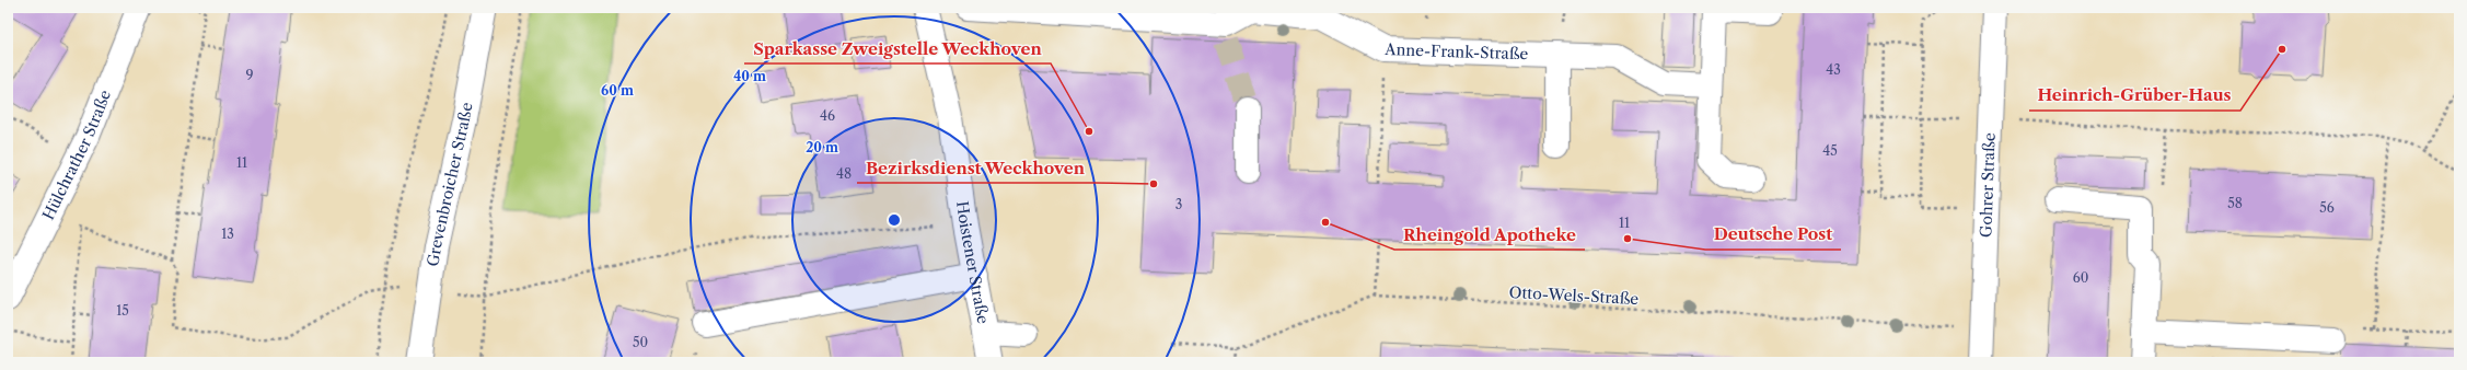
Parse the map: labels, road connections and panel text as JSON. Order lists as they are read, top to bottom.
{
  "streets": {
    "street": [
      "Anne-Frank-Straße",
      "Hülchrather Straße",
      "Grevenbroicher Straße",
      "Gohrer Straße",
      "Hoistener Straße"
    ],
    "path": ["Otto-Wels-Straße"]
  },
  "crossings": [
    ["Gohrer Straße", "Otto-Wels-Straße"]
  ],
  "places": [
    "Heinrich-Grüber-Haus",
    "Sparkasse Zweigstelle Weckhoven",
    "Bezirksdienst Weckhoven",
    "Rheingold Apotheke",
    "Deutsche Post"
  ],
  "house_numbers": [
    "43",
    "9",
    "46",
    "45",
    "11",
    "48",
    "58",
    "3",
    "56",
    "11",
    "13",
    "60",
    "15",
    "50"
  ],
  "rings": ["40 m", "60 m", "20 m"]
}
